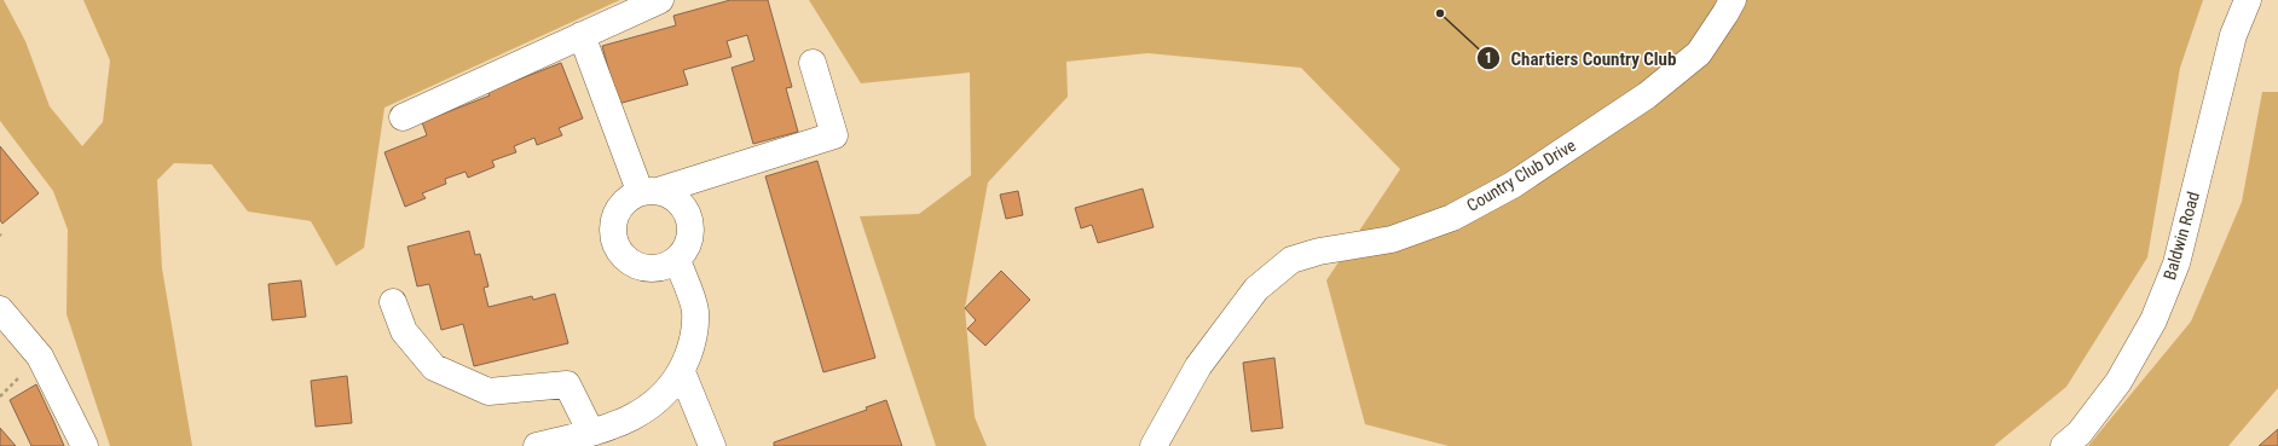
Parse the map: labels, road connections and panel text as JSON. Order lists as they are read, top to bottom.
{
  "streets": {
    "street": ["Country Club Drive", "Baldwin Road"]
  },
  "places": ["Chartiers Country Club"]
}
